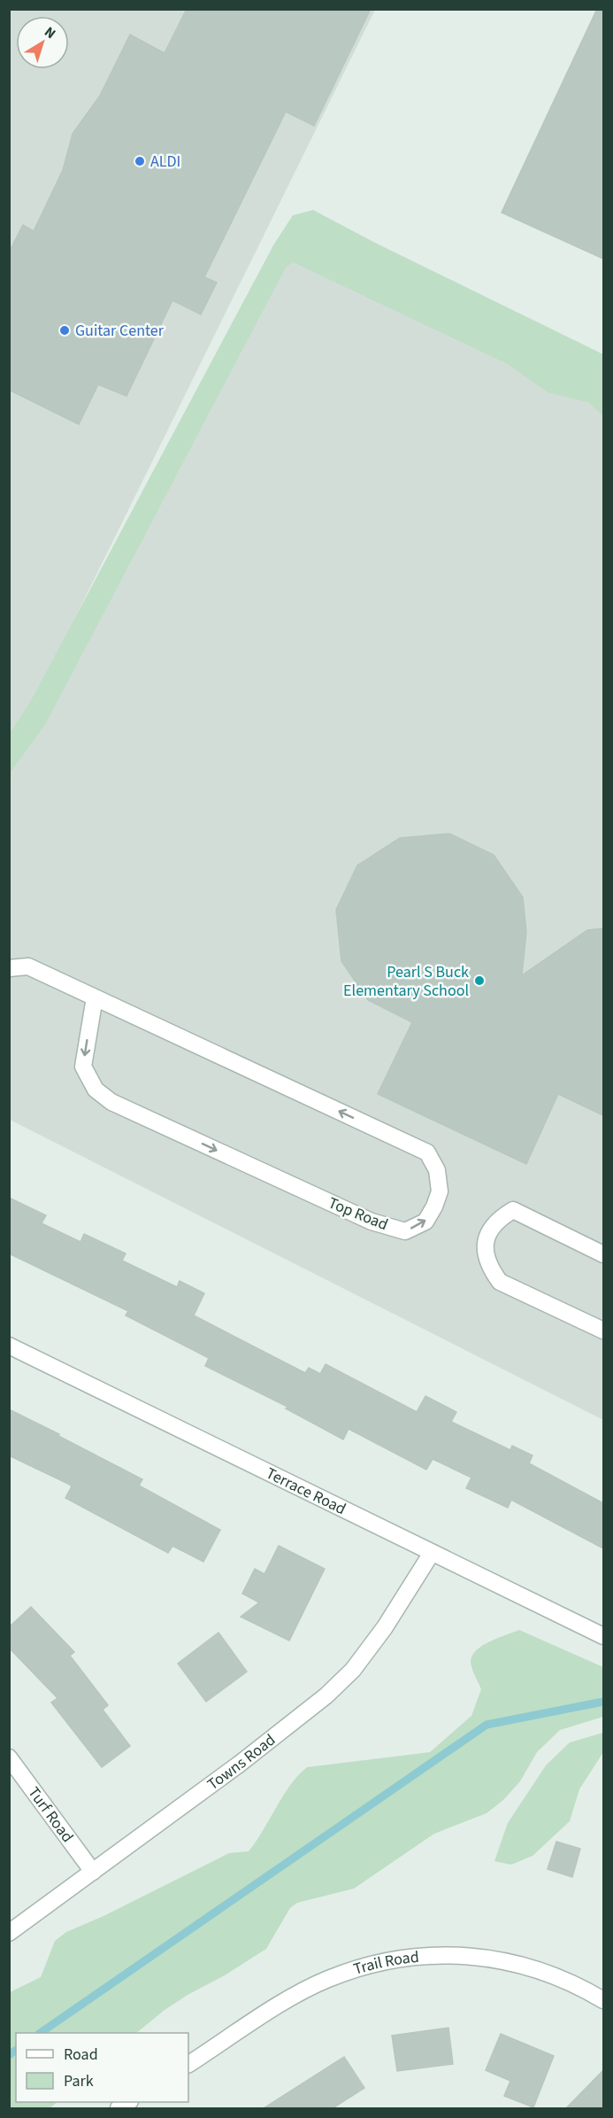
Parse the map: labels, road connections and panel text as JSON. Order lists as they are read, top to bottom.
{
  "streets": {
    "street": [
      "Top Road",
      "Terrace Road",
      "Towns Road",
      "Turf Road",
      "Trail Road"
    ]
  },
  "crossings": [
    ["Terrace Road", "Towns Road"],
    ["Towns Road", "Turf Road"]
  ],
  "places": ["ALDI", "Guitar Center", "Pearl S Buck Elementary School"],
  "legend": ["Road", "Park"],
  "north": "top right"
}
